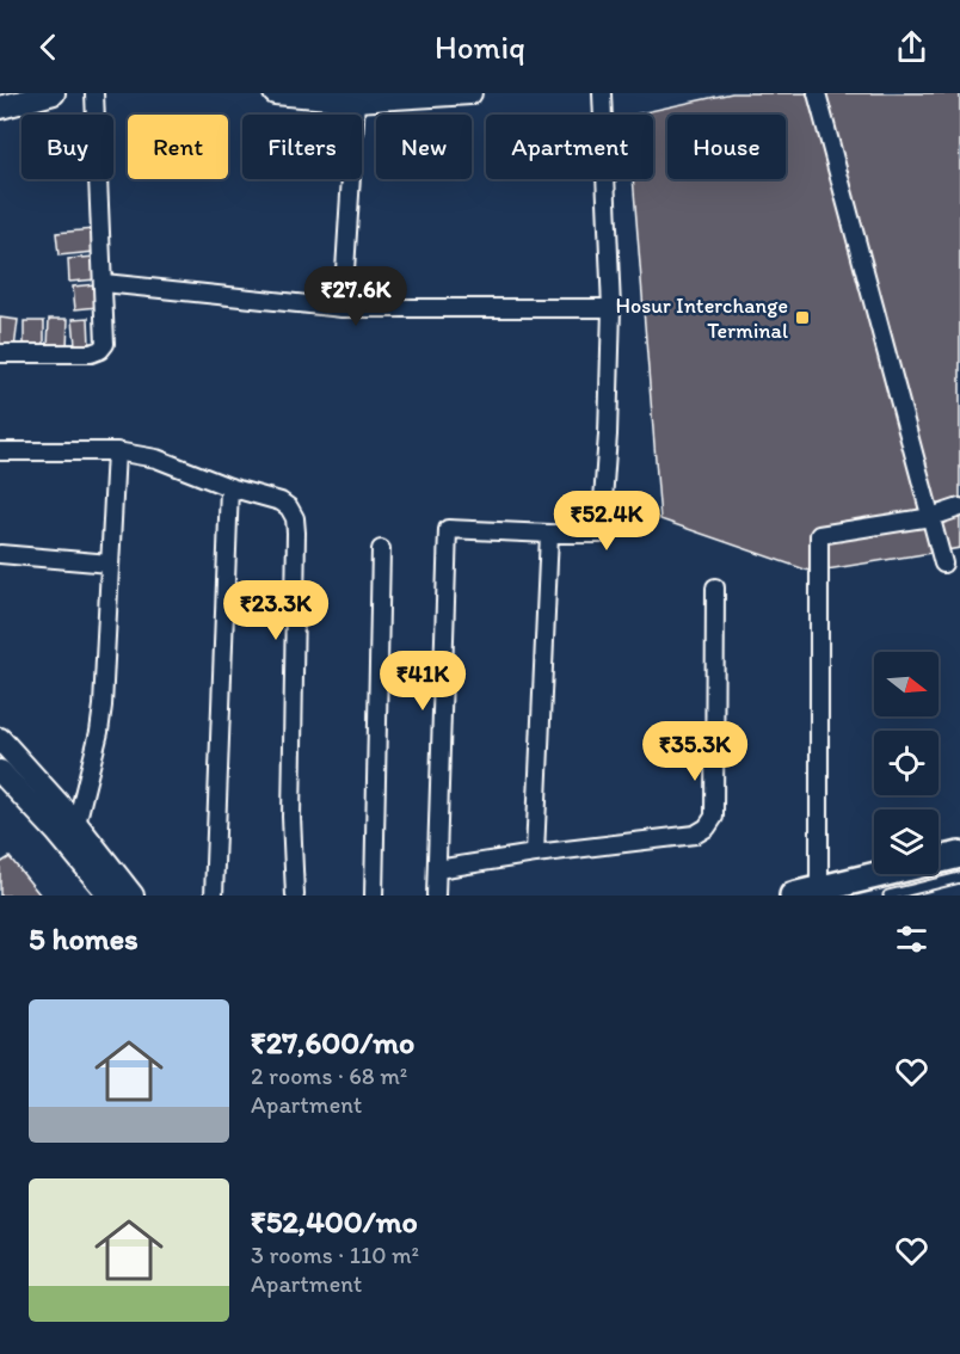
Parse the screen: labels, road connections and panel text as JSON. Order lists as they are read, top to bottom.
{
  "places": {
    "transit": ["Hosur Interchange Terminal"]
  },
  "north": "right",
  "page": {
    "header": "Homiq",
    "chip": [
      "Buy",
      "Rent",
      "Filters",
      "New",
      "Apartment",
      "House"
    ],
    "price": [
      "₹27.6K",
      "₹52.4K",
      "₹23.3K",
      "₹41K",
      "₹35.3K"
    ],
    "heading": "5 homes",
    "list": [
      {
        "name": "₹27,600/mo",
        "note": "2 rooms · 68 m² · Apartment"
      },
      {
        "name": "₹52,400/mo",
        "note": "3 rooms · 110 m² · Apartment"
      }
    ]
  }
}
